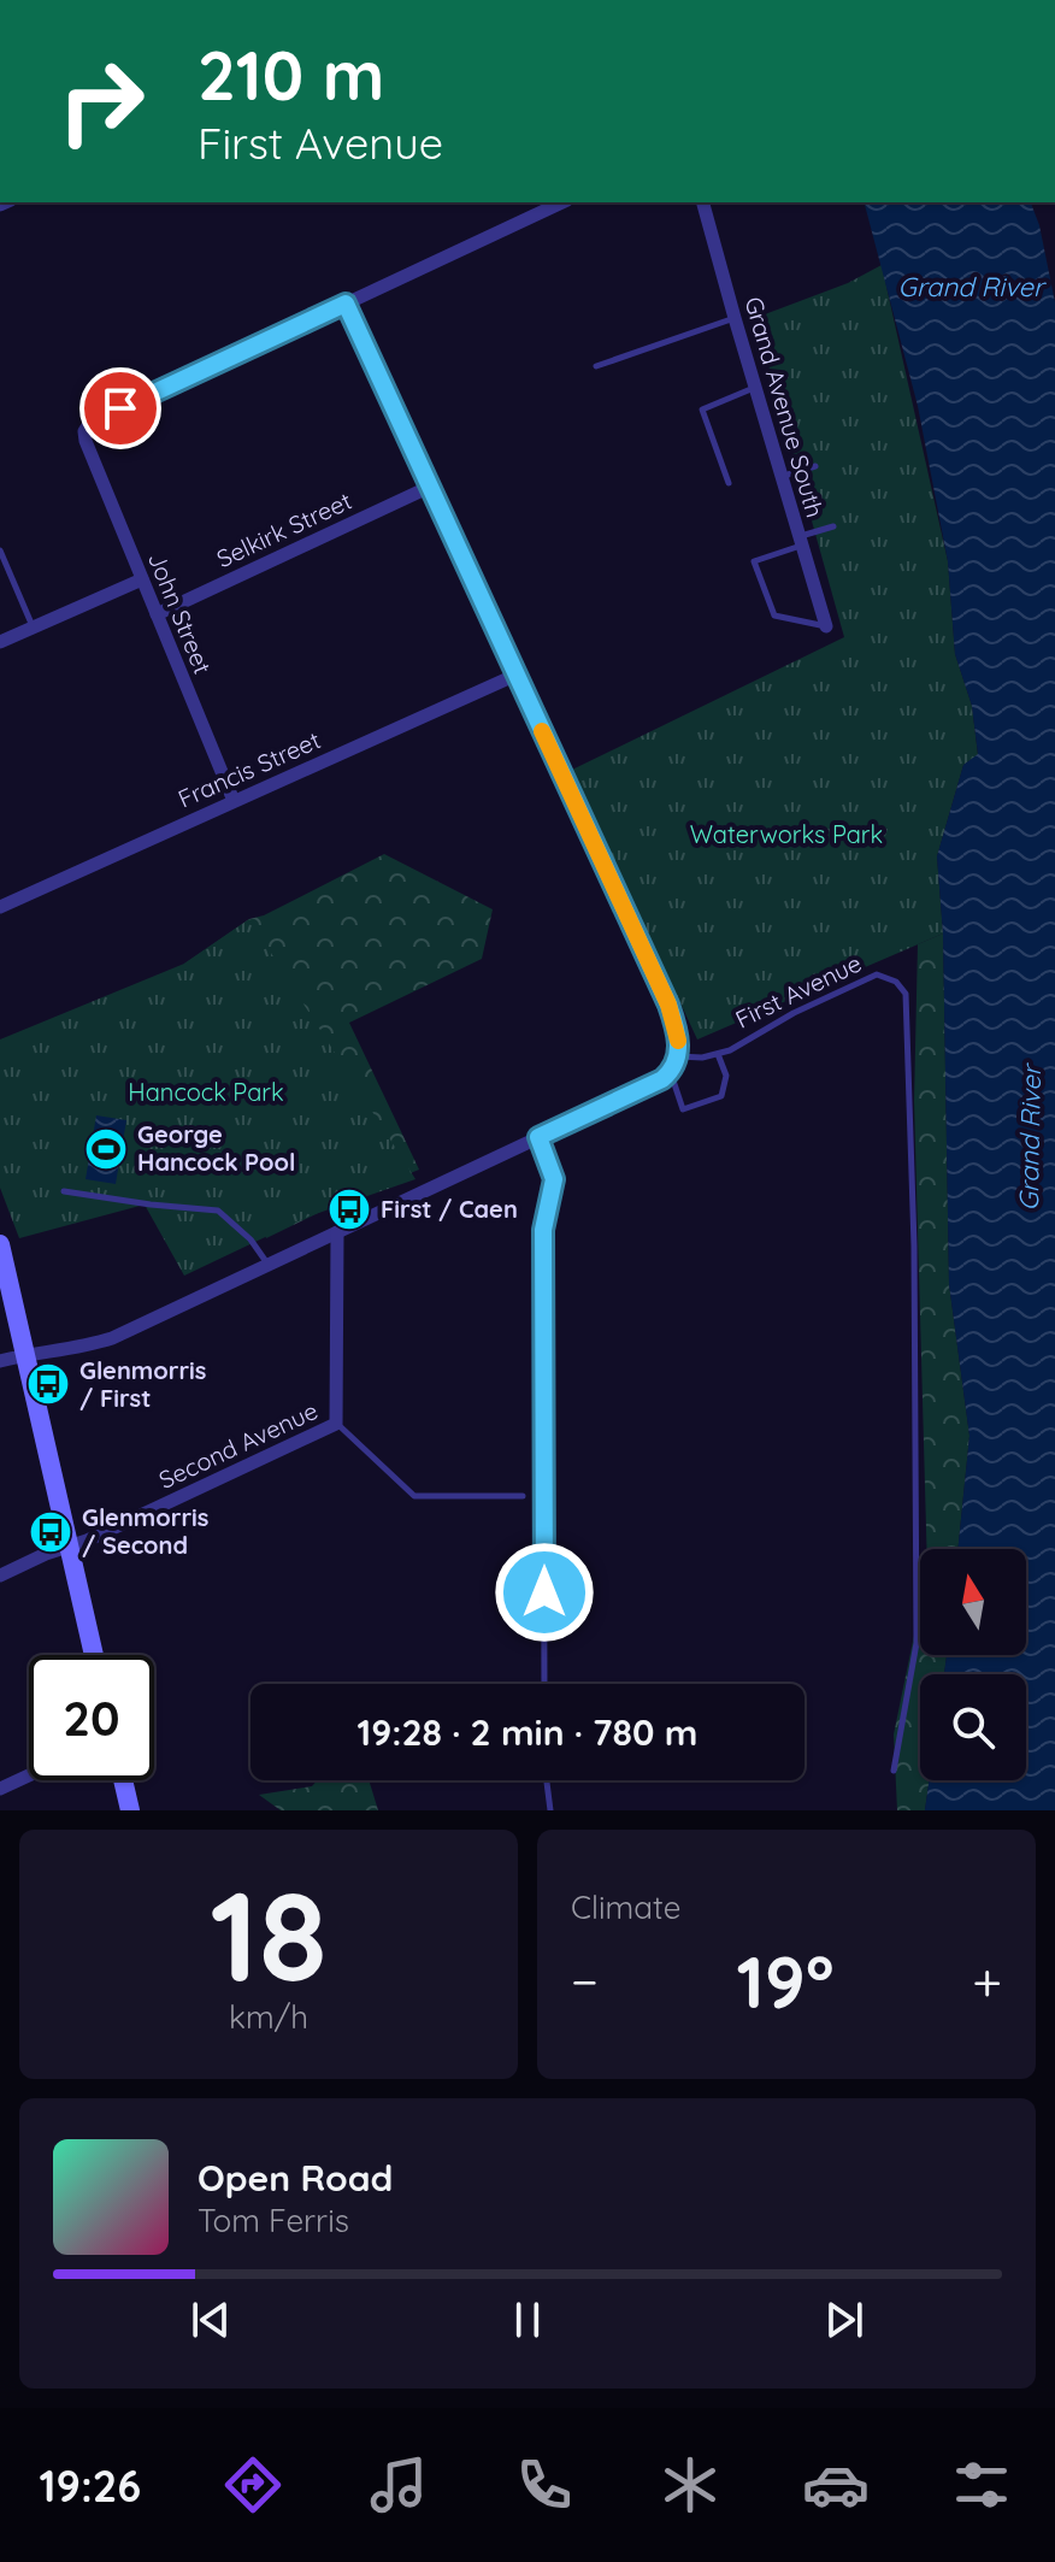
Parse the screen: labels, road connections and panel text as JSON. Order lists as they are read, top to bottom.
{
  "streets": {
    "street": [
      "Grand Avenue South",
      "Selkirk Street",
      "John Street",
      "Francis Street",
      "Second Avenue"
    ],
    "lane": ["First Avenue"]
  },
  "crossings": [
    ["Selkirk Street", "John Street"],
    ["John Street", "Francis Street"]
  ],
  "water": ["Grand River"],
  "parks": ["Waterworks Park", "Hancock Park"],
  "places": {
    "sports": ["George Hancock Pool"],
    "bus stop": ["First / Caen", "Glenmorris / First", "Glenmorris / Second"]
  },
  "north": "top",
  "page": {
    "turn": ["210 m", "First Avenue"],
    "limit": "20",
    "trip": "19:28 · 2 min · 780 m",
    "tile": [
      ["18", "km/h"],
      "Climate"
    ],
    "heat": ["−", "19°", "+"],
    "song": ["Open Road", "Tom Ferris"],
    "tabs": "19:26"
  }
}
